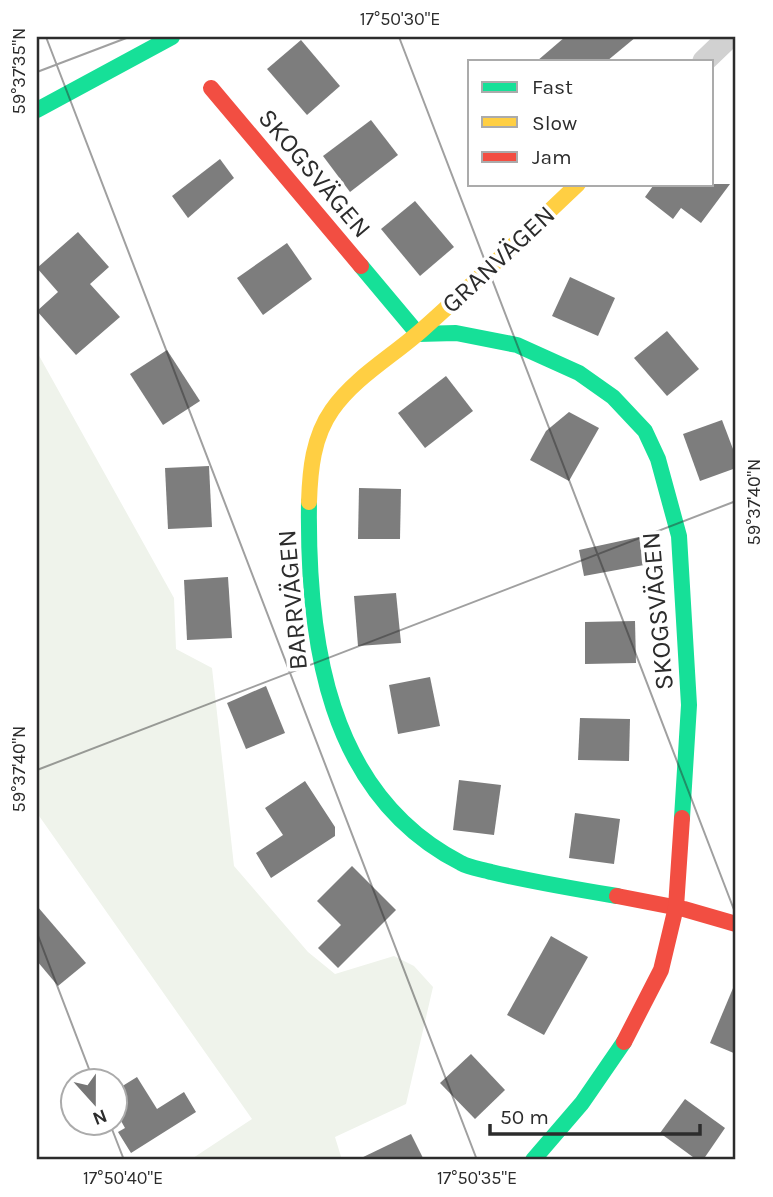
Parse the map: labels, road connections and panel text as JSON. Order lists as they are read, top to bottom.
{
  "streets": {
    "street": ["SKOGSVÄGEN", "GRANVÄGEN", "BARRVÄGEN"]
  },
  "crossings": [
    ["SKOGSVÄGEN", "GRANVÄGEN"],
    ["SKOGSVÄGEN", "BARRVÄGEN"],
    ["GRANVÄGEN", "BARRVÄGEN"]
  ],
  "legend": ["Fast", "Slow", "Jam"],
  "scale_bar": "50 m",
  "north": "bottom",
  "coordinates": [
    "17°50'30\"E",
    "59°37'35\"N",
    "59°37'40\"N",
    "17°50'40\"E",
    "17°50'35\"E"
  ]
}
